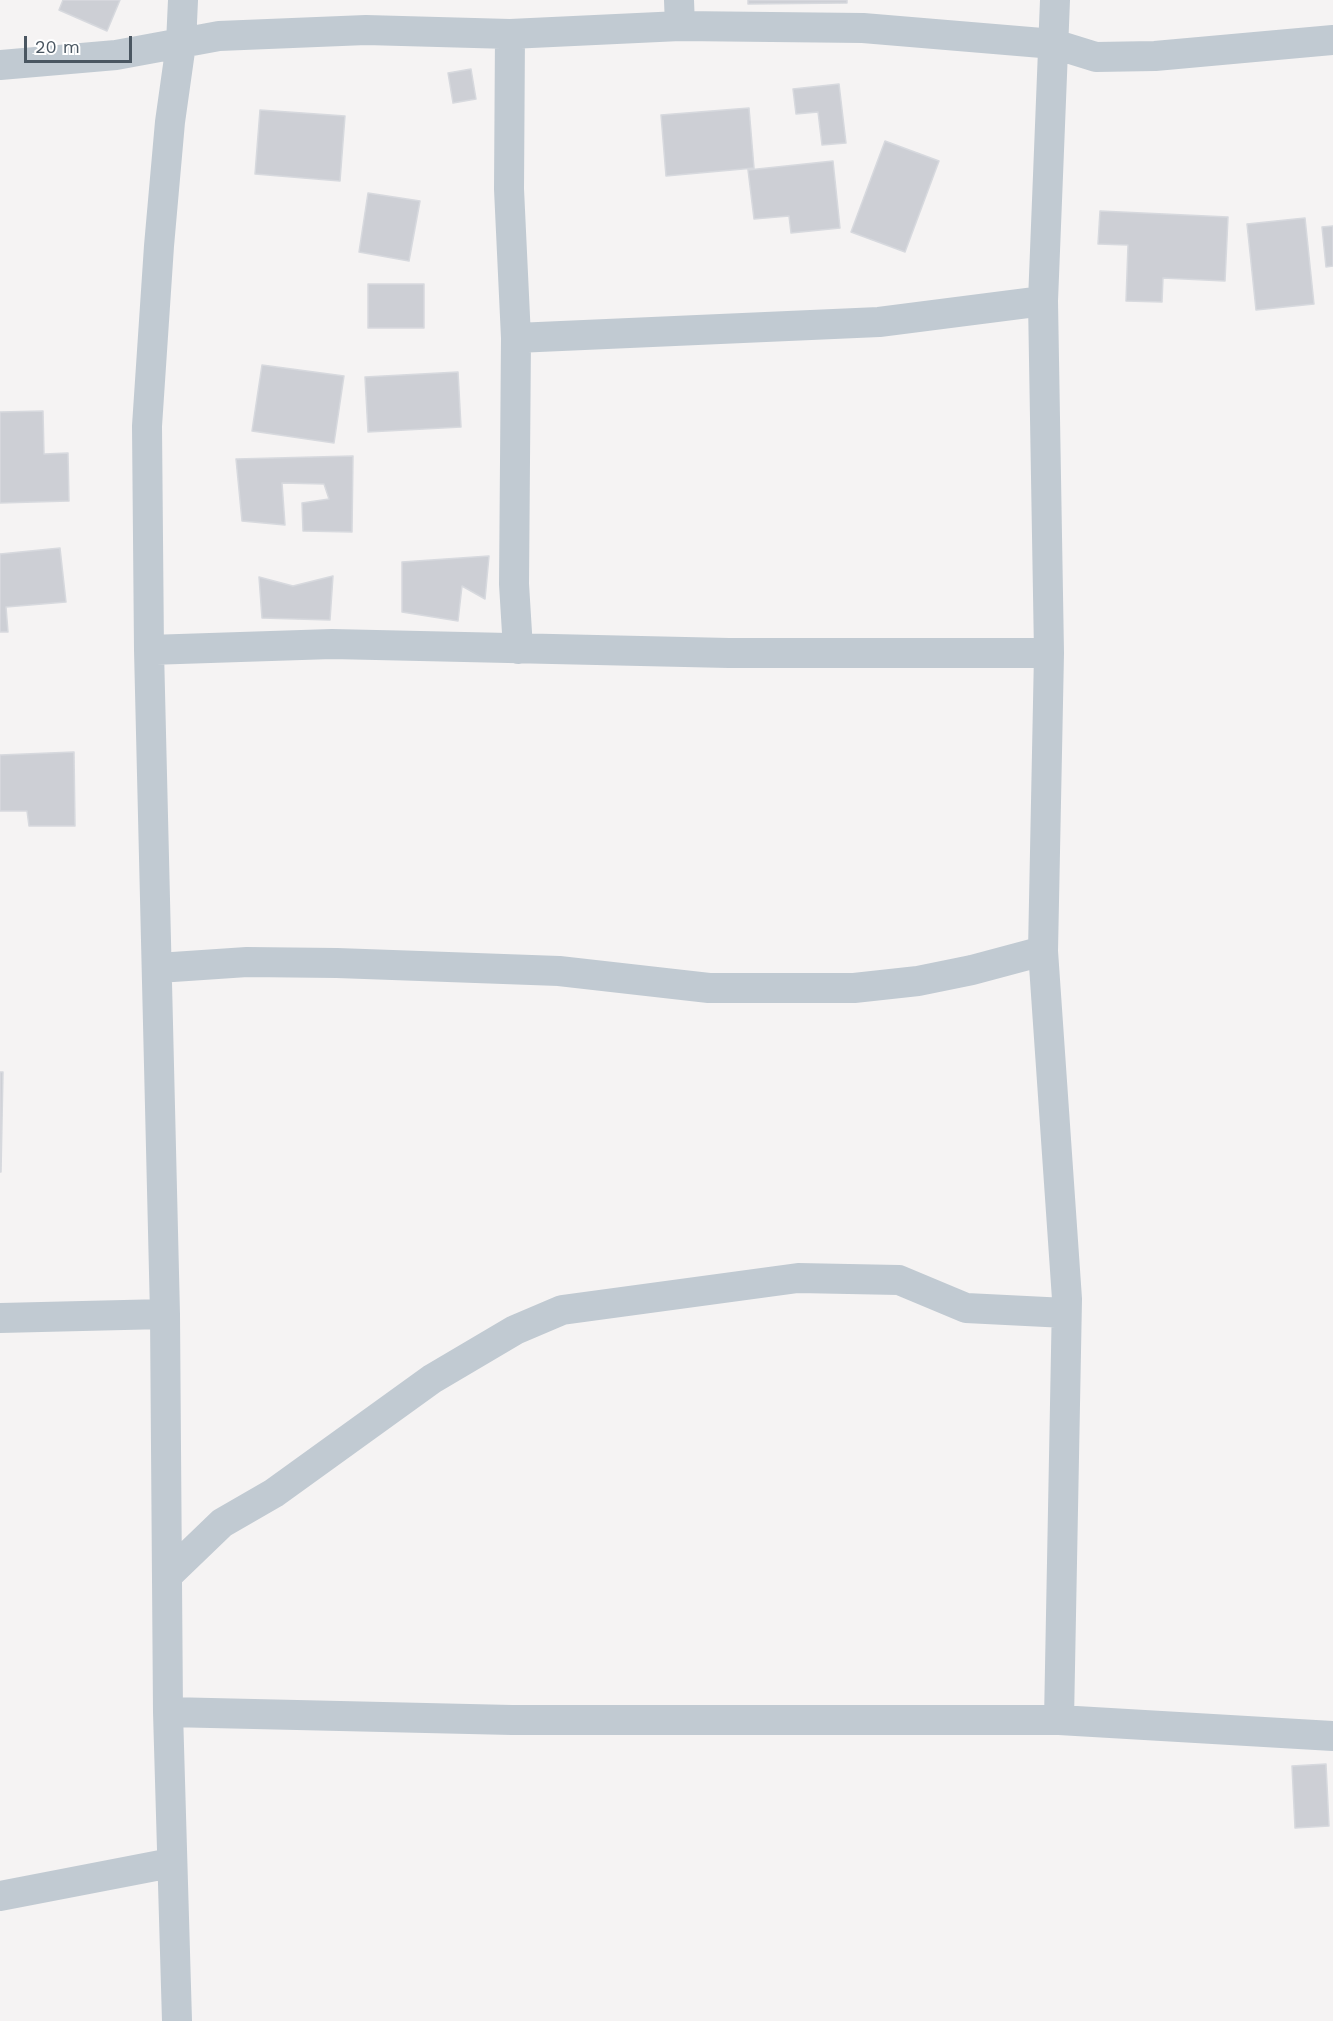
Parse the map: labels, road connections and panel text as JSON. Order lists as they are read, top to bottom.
{
  "scale_bar": "20 m"
}
